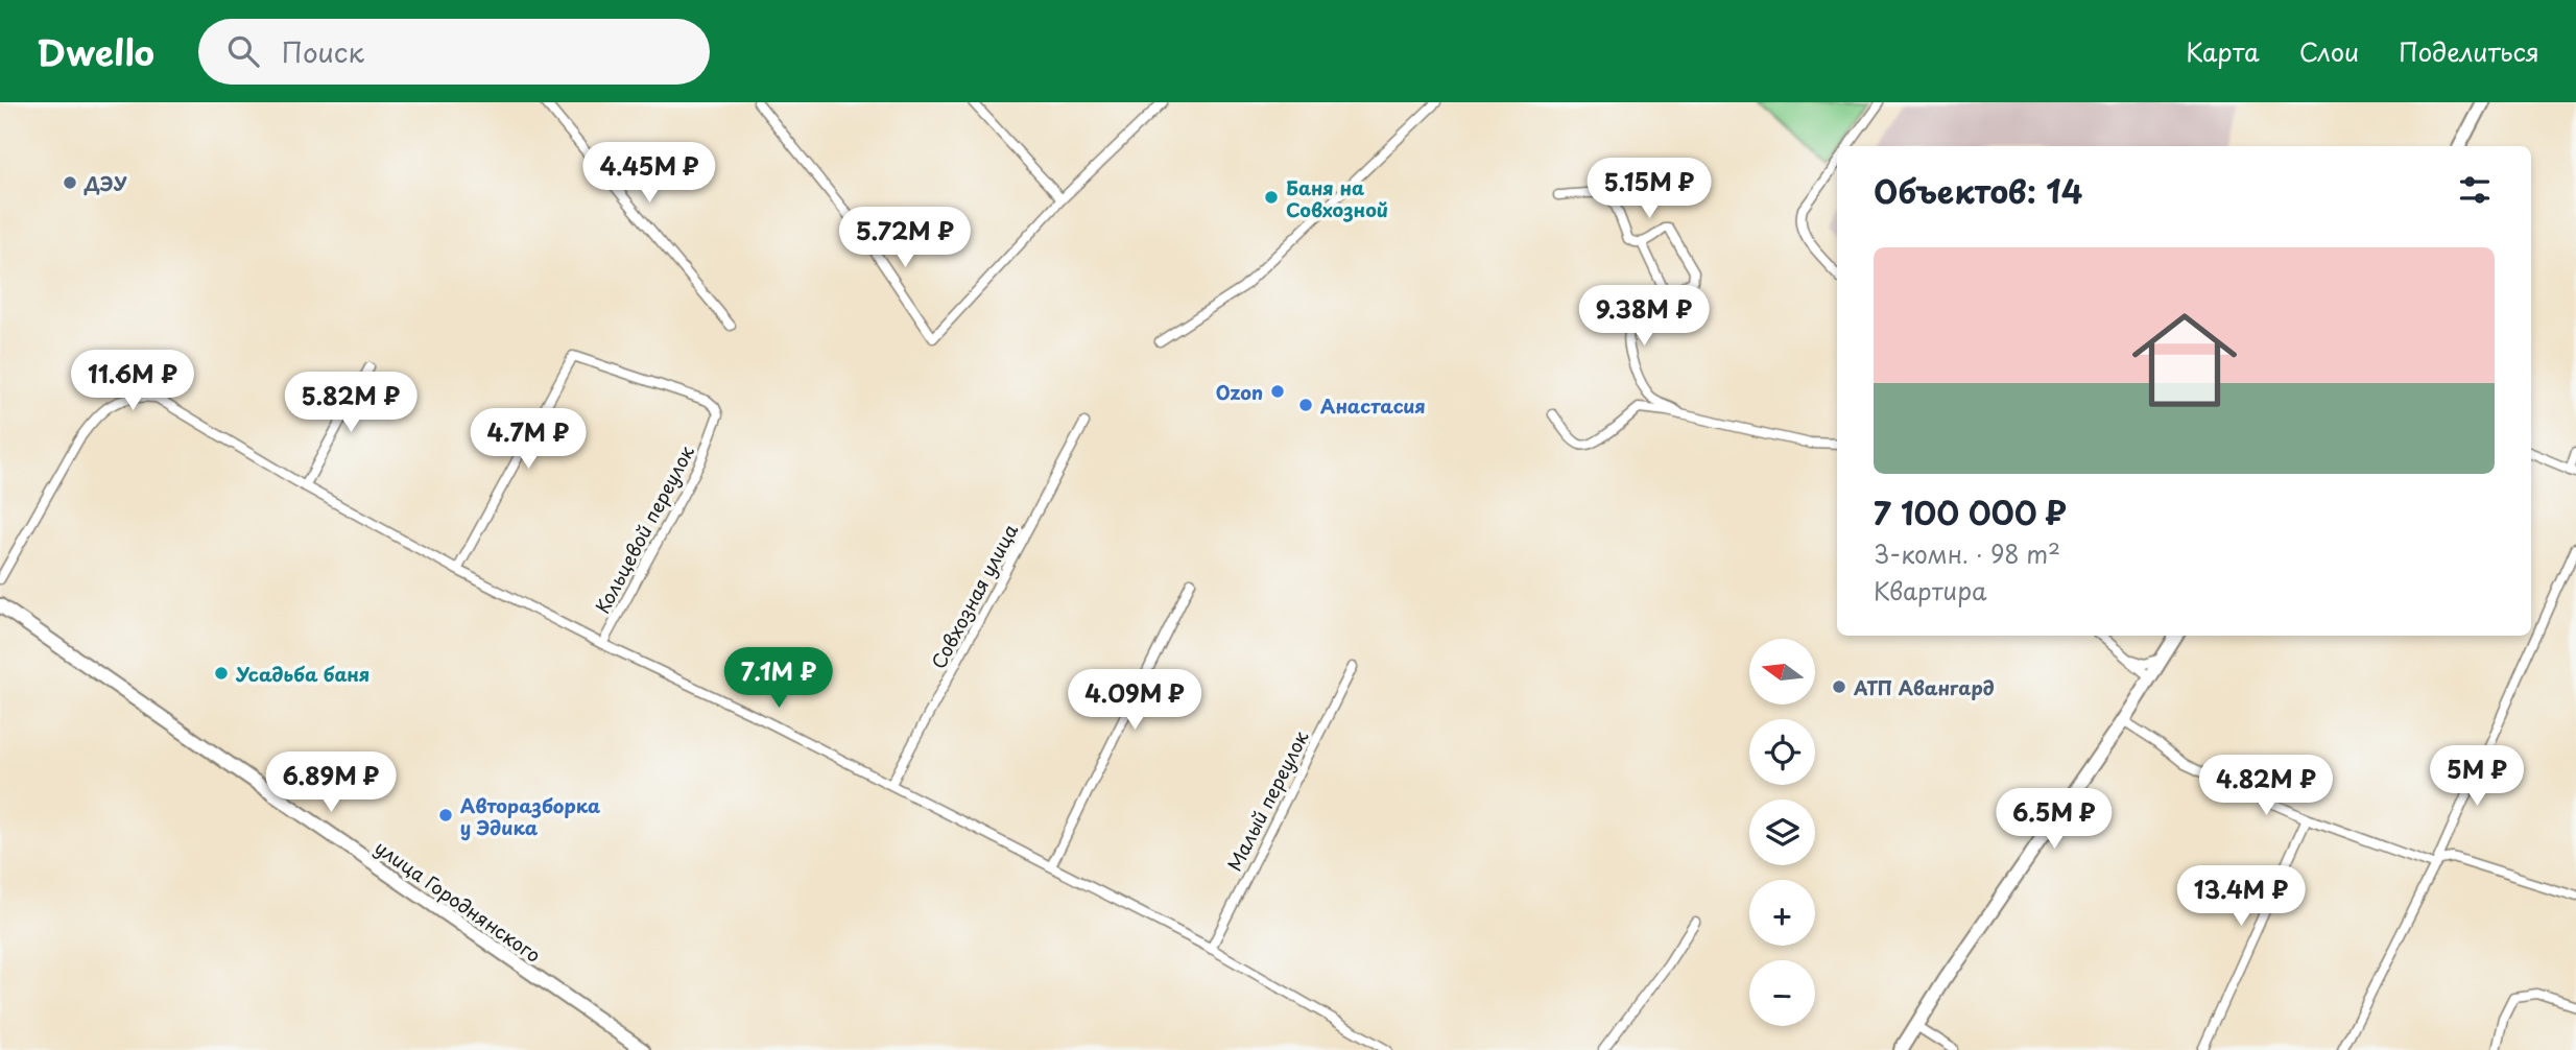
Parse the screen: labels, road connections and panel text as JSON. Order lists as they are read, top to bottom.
{
  "streets": {
    "main road": ["улица Городнянского"],
    "street": ["Кольцевой переулок", "Совхозная улица", "Малый переулок"]
  },
  "places": [
    "ДЭУ",
    "Баня на Совхозной",
    "Ozon",
    "Анастасия",
    "Усадьба баня",
    "АТП Авангард",
    "Авторазборка у Эдика"
  ],
  "north": "left",
  "page": {
    "header": "Dwello",
    "search": "Поиск",
    "nav": ["Карта", "Слои", "Поделиться"],
    "price": [
      "4.45M ₽",
      "5.15M ₽",
      "5.72M ₽",
      "9.38M ₽",
      "11.6M ₽",
      "5.82M ₽",
      "4.7M ₽",
      "7.1M ₽",
      "4.09M ₽",
      "5M ₽",
      "6.89M ₽",
      "4.82M ₽",
      "6.5M ₽",
      "13.4M ₽"
    ],
    "heading": "Объектов: 14",
    "list": [
      {
        "name": "7 100 000 ₽",
        "note": "3-комн. · 98 m² · Квартира"
      }
    ],
    "map_buttons": ["+", "−"]
  }
}
